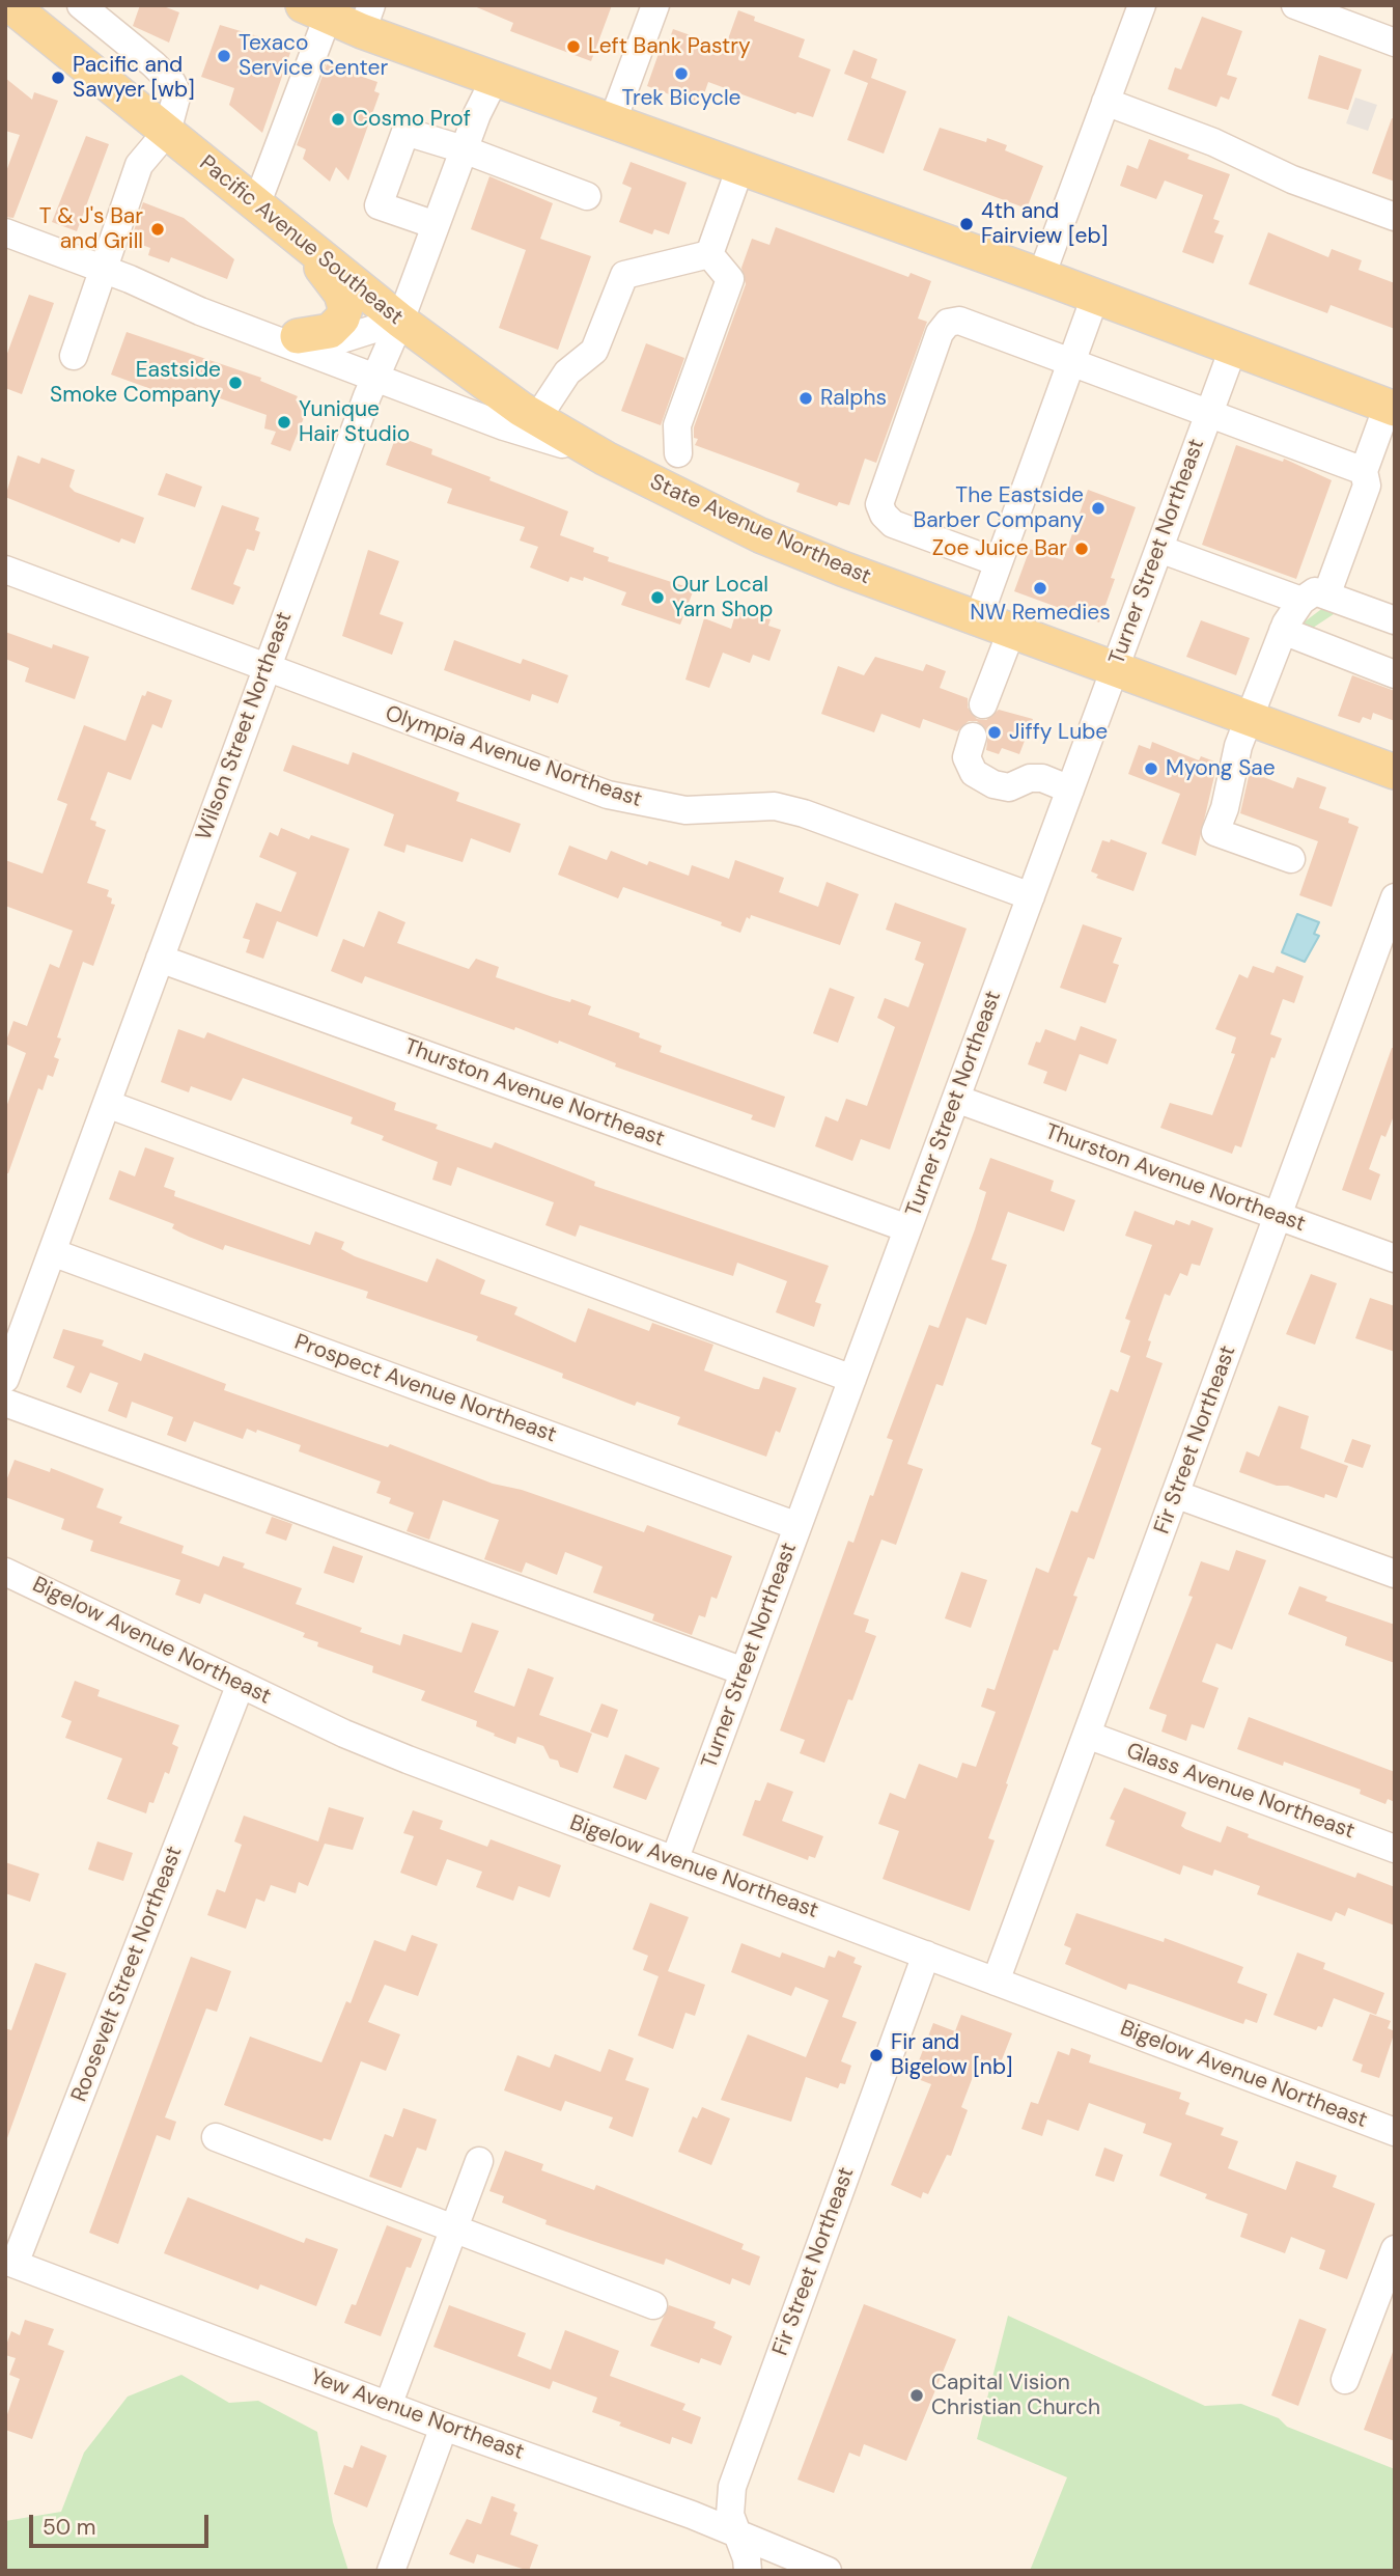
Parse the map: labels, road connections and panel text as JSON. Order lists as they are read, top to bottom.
{
  "streets": {
    "main road": ["Pacific Avenue Southeast", "State Avenue Northeast"],
    "street": [
      "Turner Street Northeast",
      "Wilson Street Northeast",
      "Olympia Avenue Northeast",
      "Thurston Avenue Northeast",
      "Prospect Avenue Northeast",
      "Fir Street Northeast",
      "Bigelow Avenue Northeast",
      "Glass Avenue Northeast",
      "Roosevelt Street Northeast",
      "Yew Avenue Northeast"
    ]
  },
  "crossings": [
    ["Pacific Avenue Southeast", "State Avenue Northeast"],
    ["Pacific Avenue Southeast", "Wilson Street Northeast"],
    ["State Avenue Northeast", "Turner Street Northeast"],
    ["State Avenue Northeast", "Wilson Street Northeast"],
    ["Turner Street Northeast", "Olympia Avenue Northeast"],
    ["Turner Street Northeast", "Thurston Avenue Northeast"],
    ["Turner Street Northeast", "Prospect Avenue Northeast"],
    ["Turner Street Northeast", "Bigelow Avenue Northeast"],
    ["Wilson Street Northeast", "Olympia Avenue Northeast"],
    ["Wilson Street Northeast", "Thurston Avenue Northeast"],
    ["Wilson Street Northeast", "Prospect Avenue Northeast"],
    ["Thurston Avenue Northeast", "Fir Street Northeast"],
    ["Fir Street Northeast", "Bigelow Avenue Northeast"],
    ["Fir Street Northeast", "Glass Avenue Northeast"],
    ["Fir Street Northeast", "Yew Avenue Northeast"],
    ["Bigelow Avenue Northeast", "Roosevelt Street Northeast"],
    ["Roosevelt Street Northeast", "Yew Avenue Northeast"]
  ],
  "places": [
    "Left Bank Pastry",
    "Texaco Service Center",
    "Trek Bicycle",
    "Pacific and Sawyer [wb]",
    "Cosmo Prof",
    "4th and Fairview [eb]",
    "T & J's Bar and Grill",
    "Eastside Smoke Company",
    "Ralphs",
    "Yunique Hair Studio",
    "The Eastside Barber Company",
    "Zoe Juice Bar",
    "NW Remedies",
    "Our Local Yarn Shop",
    "Jiffy Lube",
    "Myong Sae",
    "Fir and Bigelow [nb]",
    "Capital Vision Christian Church"
  ],
  "scale_bar": "50 m"
}
